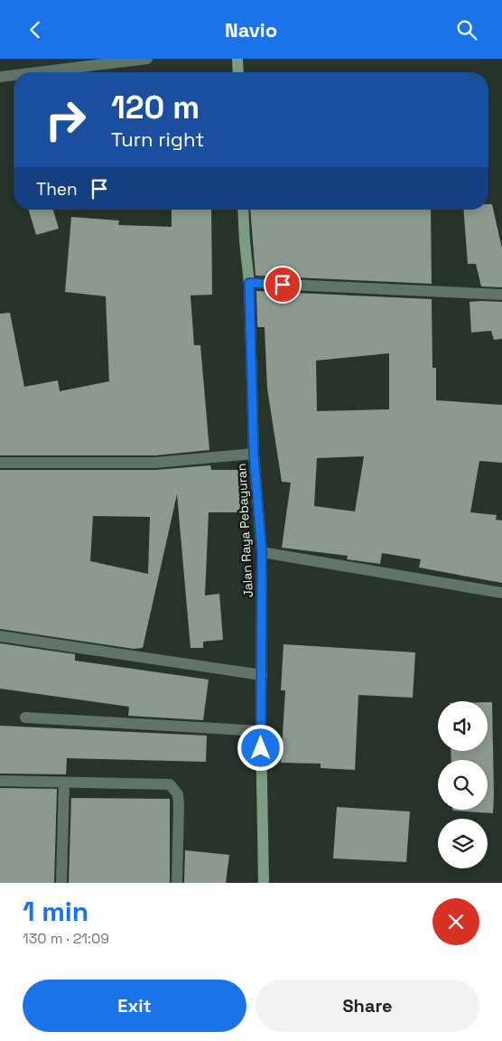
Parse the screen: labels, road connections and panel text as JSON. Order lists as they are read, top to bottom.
{
  "streets": {
    "main road": ["Jalan Raya Pebayuran"]
  },
  "page": {
    "header": "Navio",
    "turn": ["120 m", "Turn right"],
    "then": "Then",
    "heading": ["1 min", "130 m · 21:09"],
    "buttons": ["Exit", "Share"]
  }
}
